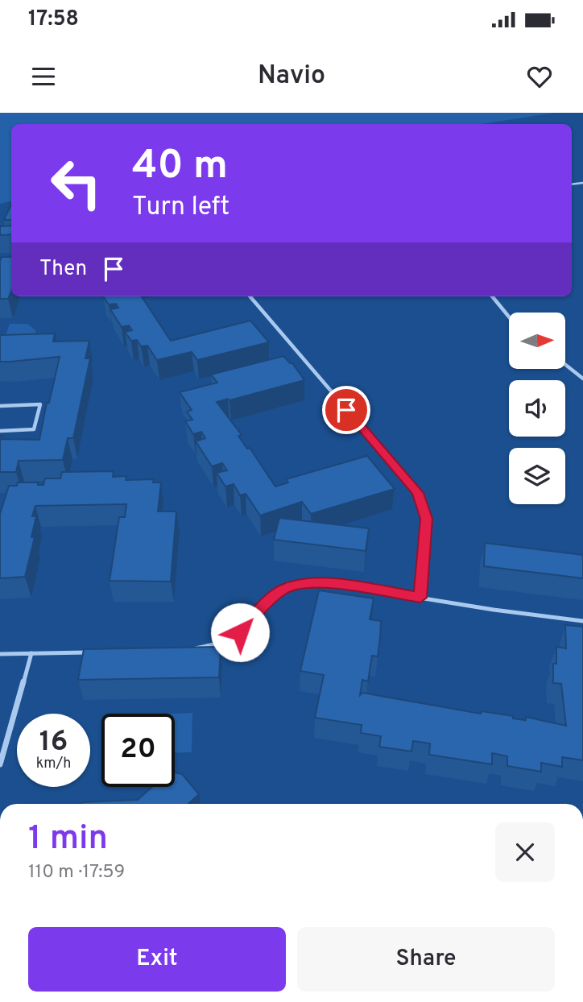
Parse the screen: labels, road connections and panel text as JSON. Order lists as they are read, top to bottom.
{
  "north": "right",
  "page": {
    "status": "17:58",
    "header": "Navio",
    "turn": ["40 m", "Turn left"],
    "then": "Then",
    "speed": "16 km/h",
    "limit": "20",
    "heading": ["1 min", "110 m · 17:59"],
    "buttons": ["Exit", "Share"]
  }
}
